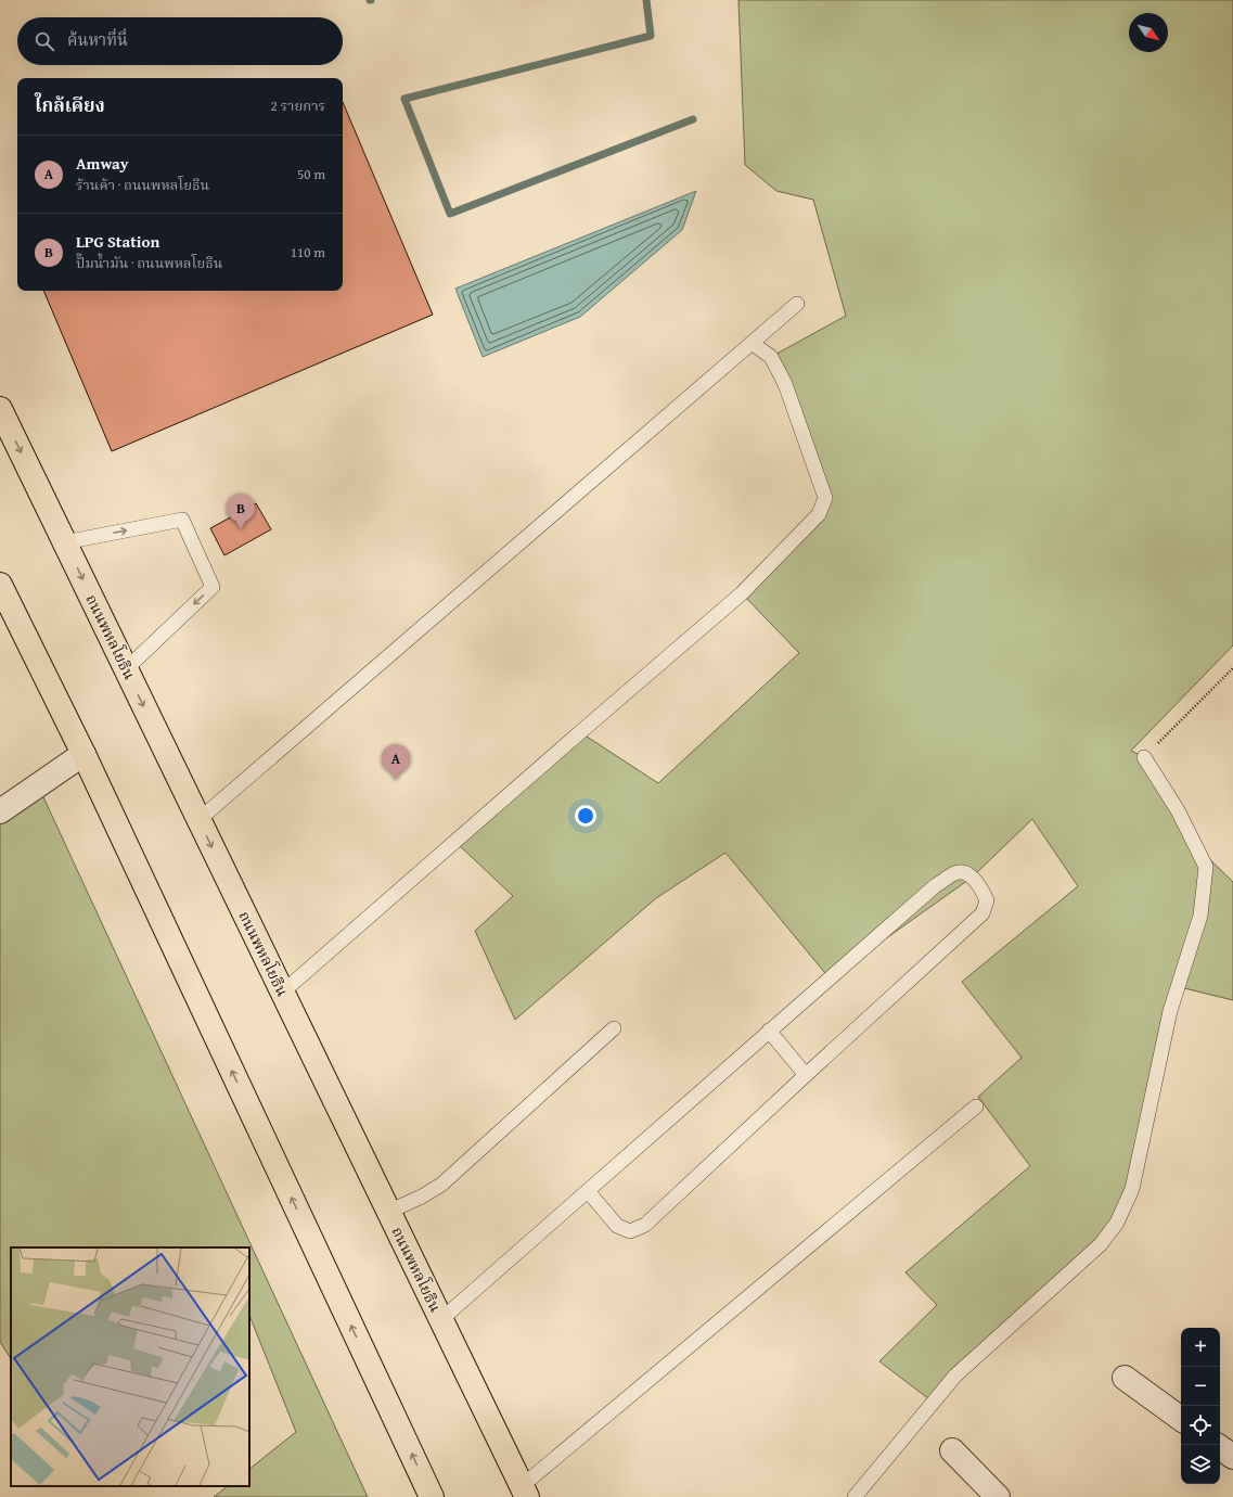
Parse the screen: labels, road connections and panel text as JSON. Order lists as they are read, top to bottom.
{
  "streets": {
    "main road": ["ถนนพหลโยธิน"]
  },
  "north": "bottom right",
  "page": {
    "search": "ค้นหาที่นี่",
    "heading": ["ใกล้เคียง", "2 รายการ"],
    "list": [
      {
        "mark": "A",
        "name": "Amway",
        "note": "ร้านค้า · ถนนพหลโยธิน",
        "value": "50 m"
      },
      {
        "mark": "B",
        "name": "LPG Station",
        "note": "ปั๊มน้ำมัน · ถนนพหลโยธิน",
        "value": "110 m"
      }
    ],
    "pins": ["B", "A"],
    "map_buttons": ["+", "−"]
  }
}
